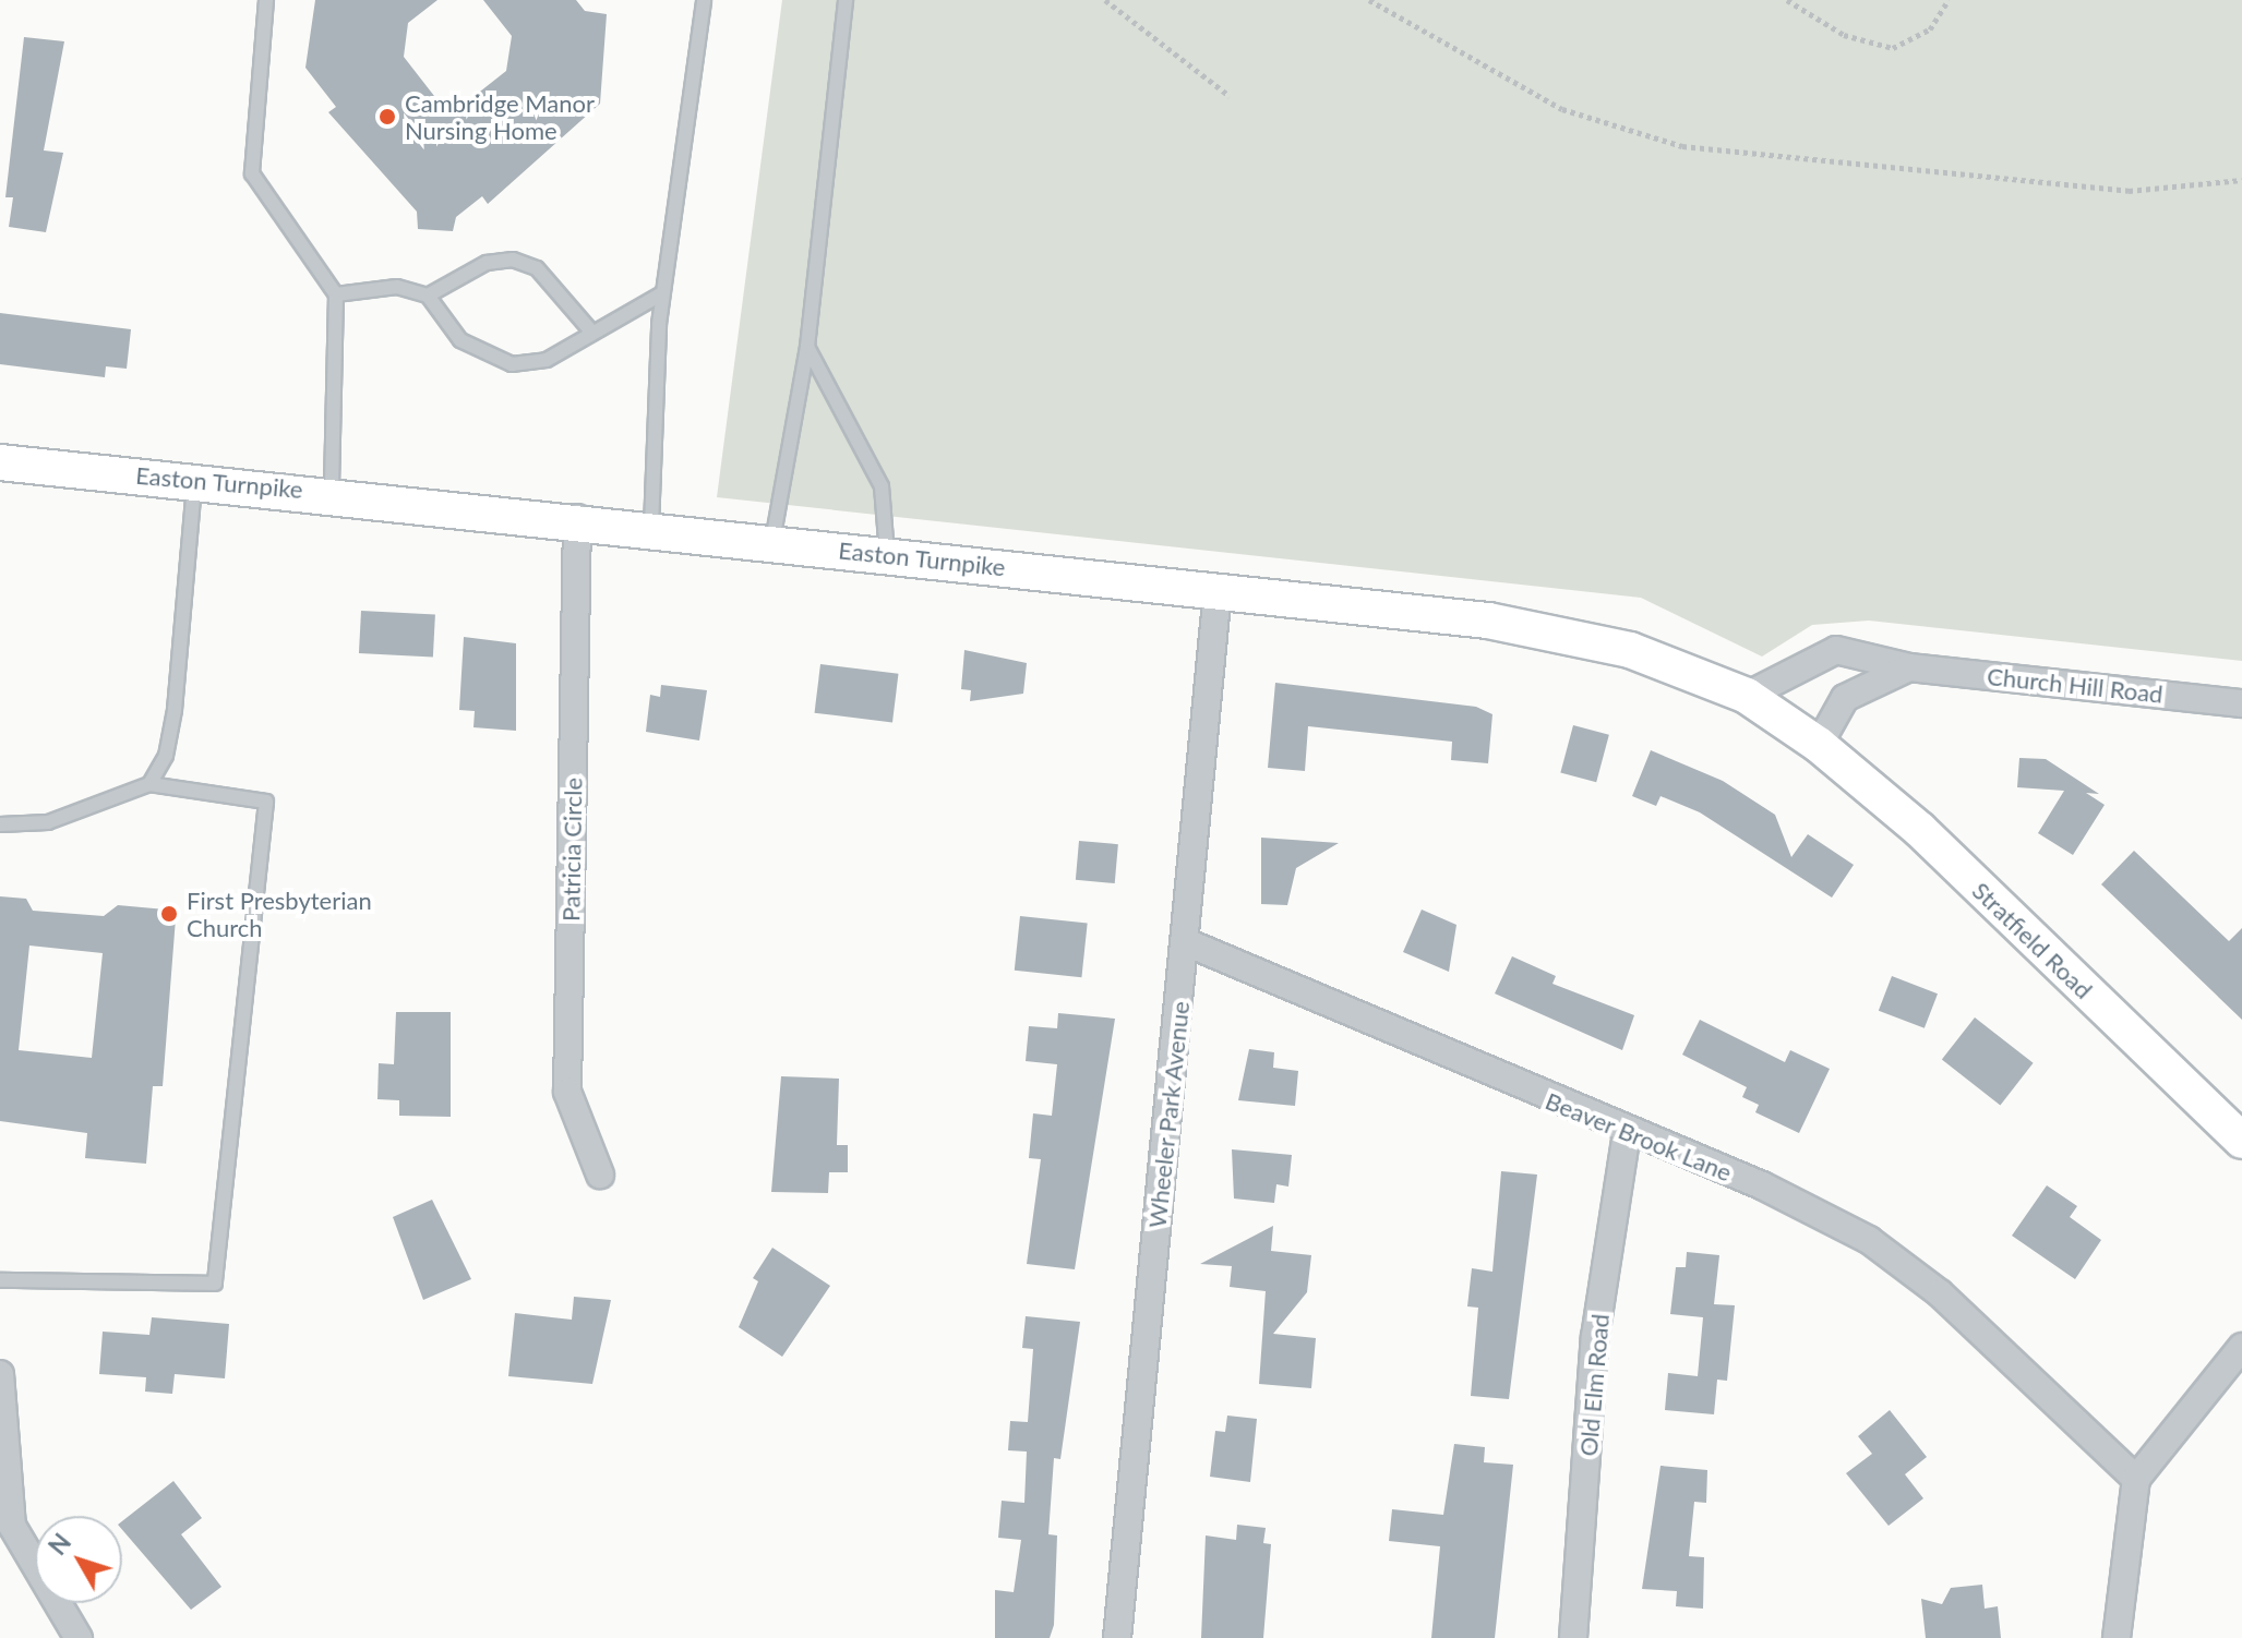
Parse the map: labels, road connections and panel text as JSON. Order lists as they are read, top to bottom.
{
  "streets": {
    "main road": ["Easton Turnpike", "Stratfield Road"],
    "street": [
      "Church Hill Road",
      "Patricia Circle",
      "Wheeler Park Avenue",
      "Beaver Brook Lane",
      "Old Elm Road"
    ]
  },
  "crossings": [
    ["Easton Turnpike", "Church Hill Road"],
    ["Easton Turnpike", "Patricia Circle"],
    ["Easton Turnpike", "Stratfield Road"],
    ["Easton Turnpike", "Wheeler Park Avenue"],
    ["Wheeler Park Avenue", "Beaver Brook Lane"],
    ["Beaver Brook Lane", "Old Elm Road"]
  ],
  "places": ["Cambridge Manor Nursing Home", "First Presbyterian Church"],
  "north": "top left"
}
